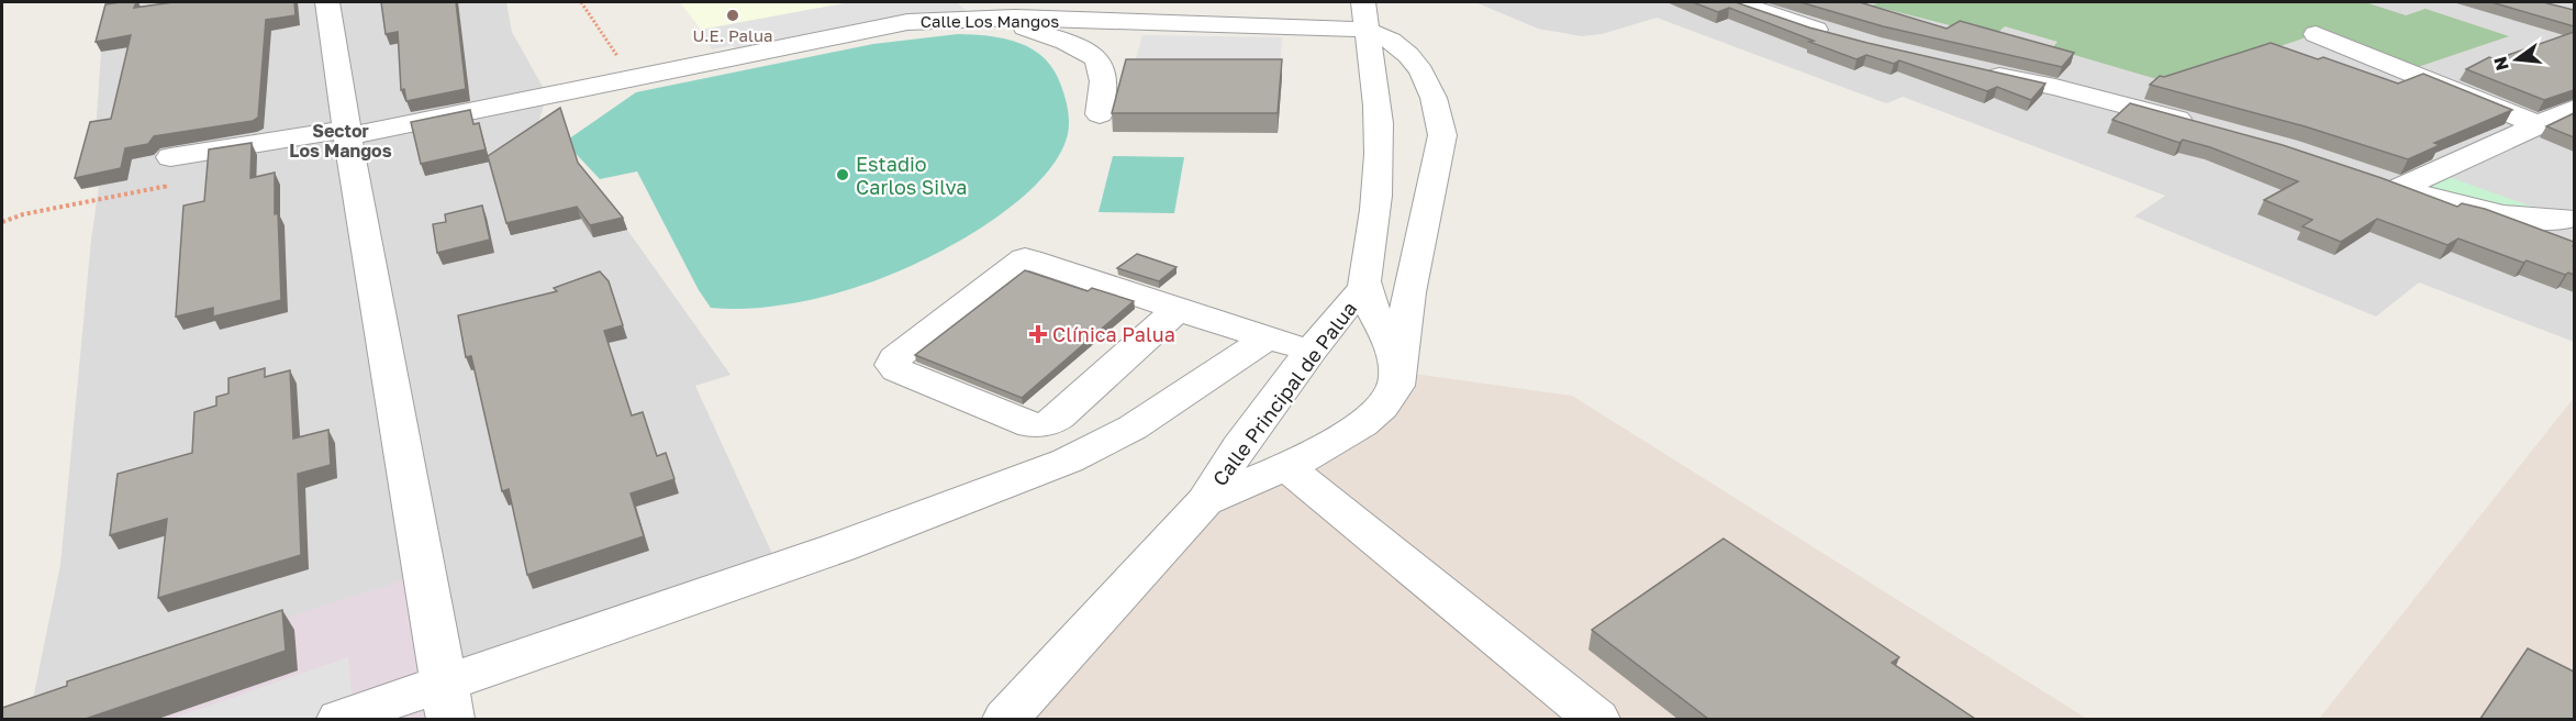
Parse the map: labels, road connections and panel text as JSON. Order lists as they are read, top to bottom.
{
  "streets": {
    "street": ["Calle Los Mangos", "Calle Principal de Palua"]
  },
  "crossings": [
    ["Calle Los Mangos", "Calle Principal de Palua"]
  ],
  "districts": ["Sector Los Mangos"],
  "places": {
    "other": ["U.E. Palua", "Estadio Carlos Silva"],
    "health": ["Clínica Palua"]
  },
  "north": "left"
}
